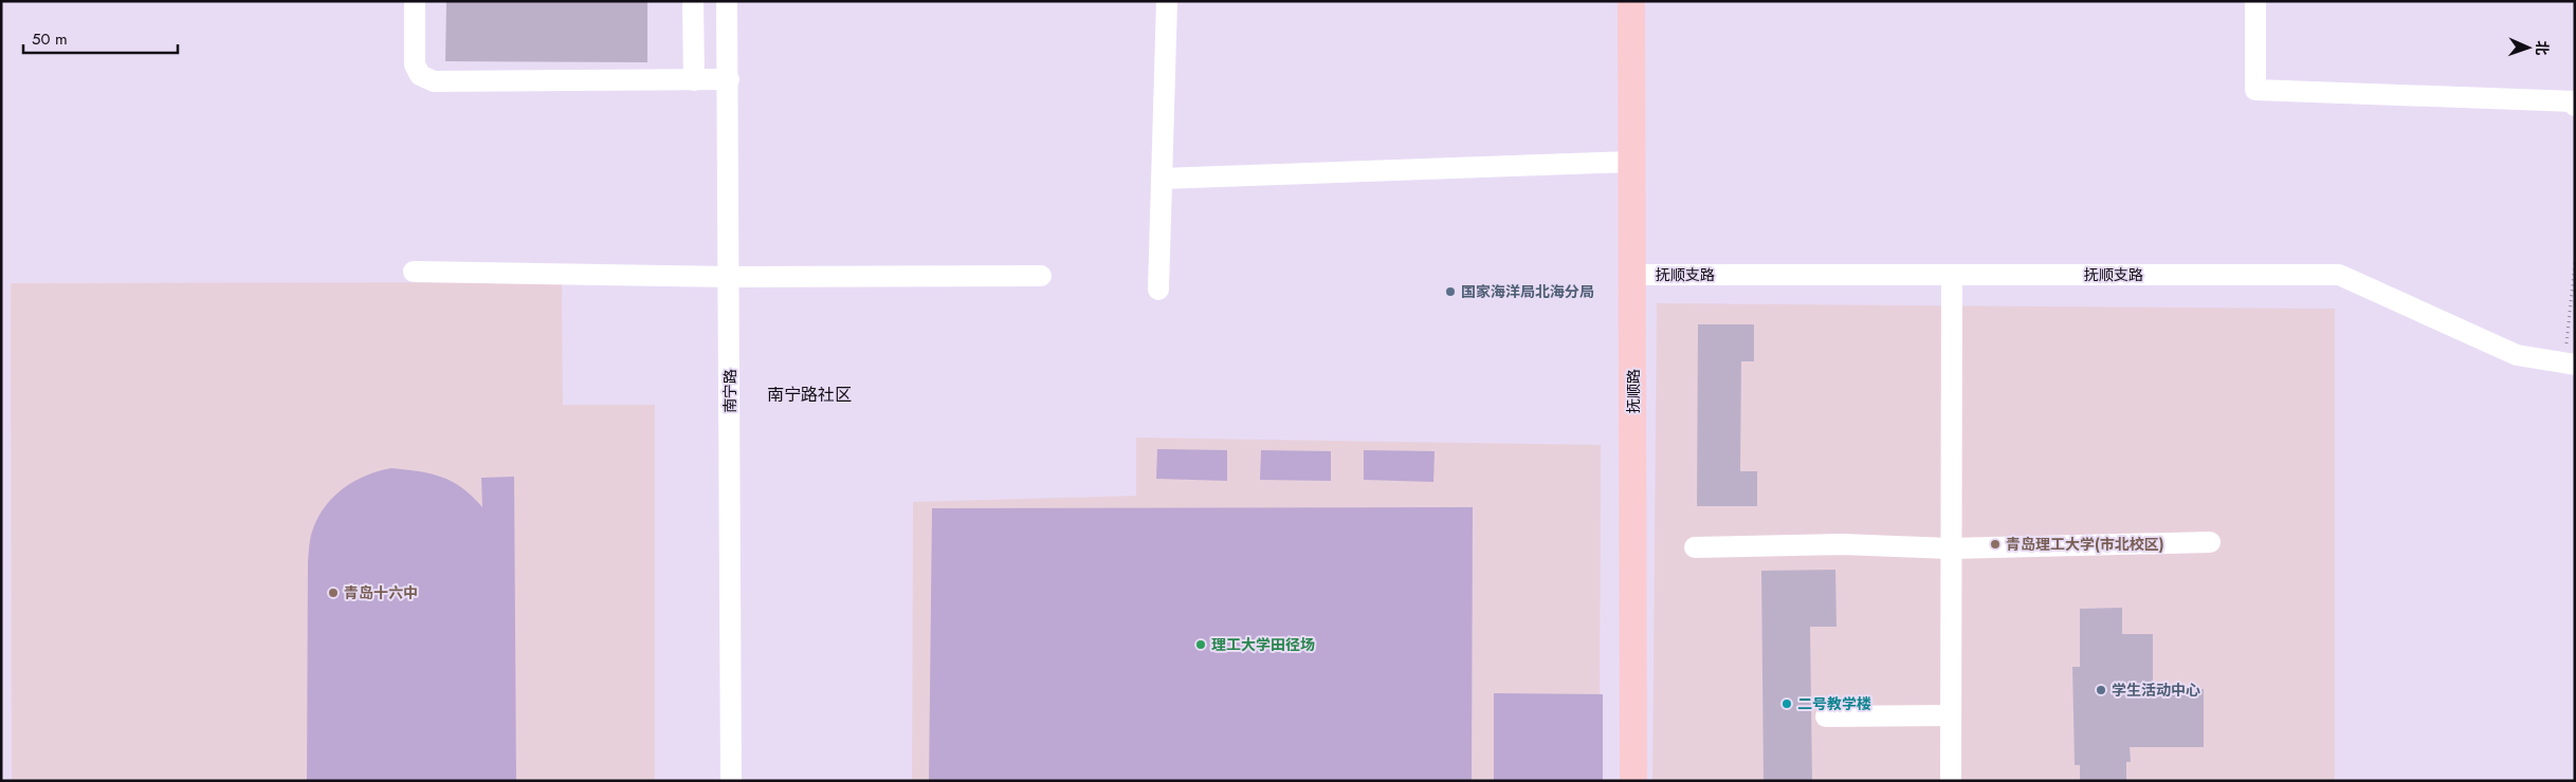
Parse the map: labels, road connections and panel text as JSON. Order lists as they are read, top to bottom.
{
  "streets": {
    "main road": ["抚顺路"],
    "street": ["抚顺支路", "南宁路"]
  },
  "crossings": [
    ["抚顺支路", "抚顺路"]
  ],
  "districts": ["南宁路社区"],
  "places": [
    "国家海洋局北海分局",
    "青岛理工大学(市北校区)",
    "青岛十六中",
    "理工大学田径场",
    "学生活动中心",
    "二号教学楼"
  ],
  "scale_bar": "50 m",
  "north": "right"
}
